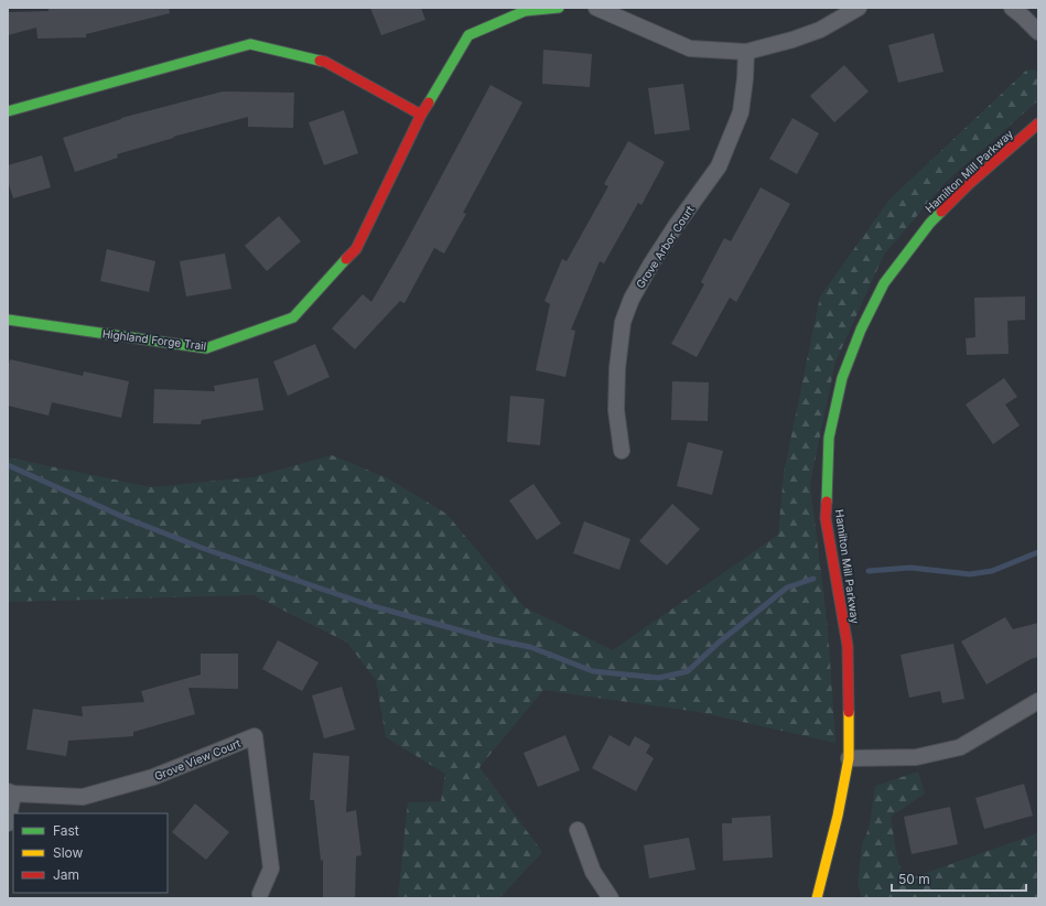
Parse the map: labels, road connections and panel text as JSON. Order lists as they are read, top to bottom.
{
  "streets": {
    "street": [
      "Hamilton Mill Parkway",
      "Grove Arbor Court",
      "Highland Forge Trail",
      "Grove View Court"
    ]
  },
  "legend": ["Fast", "Slow", "Jam"],
  "scale_bar": "50 m"
}
